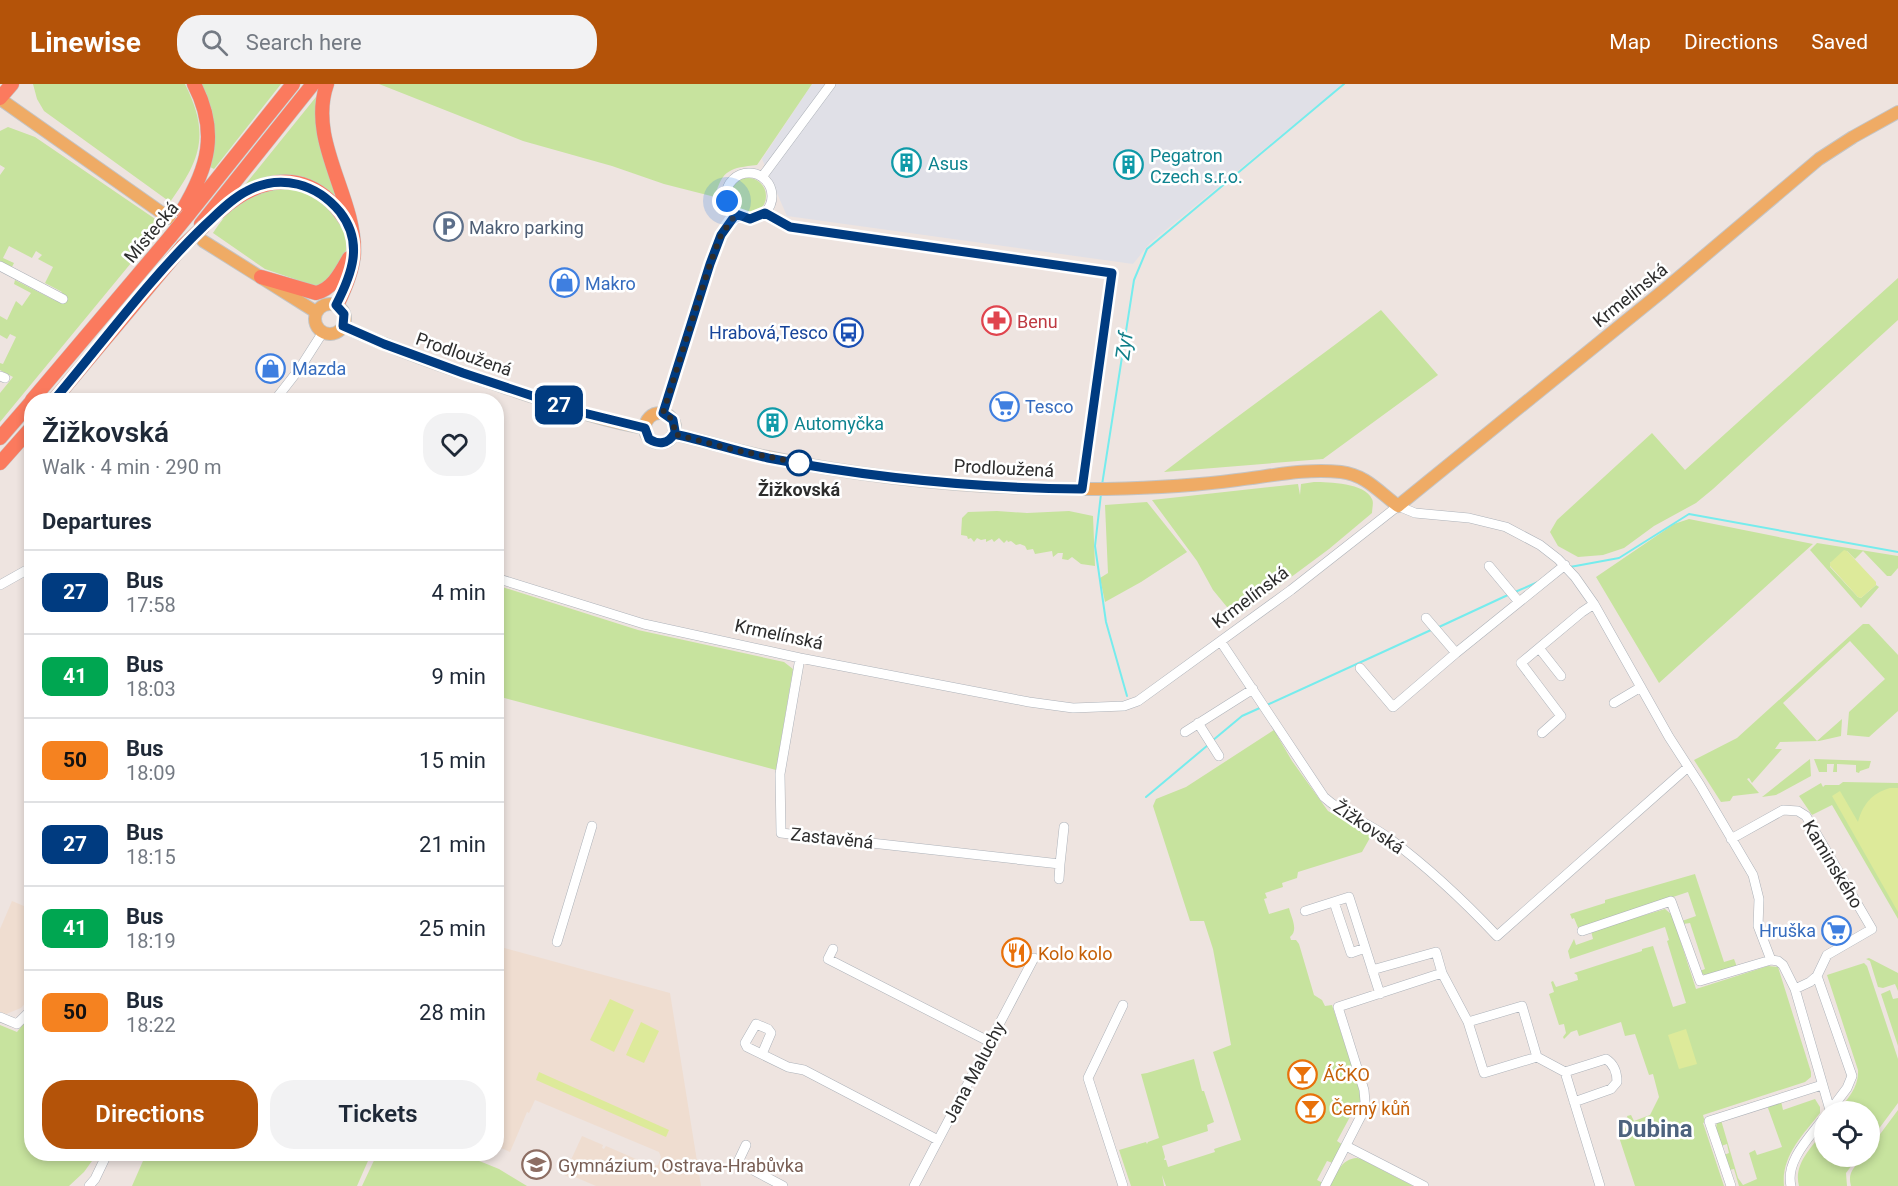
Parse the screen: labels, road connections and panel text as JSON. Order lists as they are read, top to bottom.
{
  "streets": {
    "highway": ["Místecká"],
    "main road": ["Krmelínská", "Prodloužená"],
    "street": [
      "Žižkovská",
      "Zastavěná",
      "Kaminského",
      "Jana Maluchy"
    ]
  },
  "crossings": [
    ["Krmelínská", "Prodloužená"],
    ["Krmelínská", "Žižkovská"],
    ["Krmelínská", "Zastavěná"]
  ],
  "districts": ["Dubina"],
  "water": ["Zyf"],
  "places": {
    "building": ["Asus", "Pegatron Czech s.r.o.", "Automyčka"],
    "parking": ["Makro parking"],
    "shop": ["Makro", "Mazda"],
    "pharmacy": ["Benu"],
    "bus stop": ["Hrabová,Tesco"],
    "supermarket": ["Tesco", "Hruška"],
    "other": ["Žižkovská"],
    "restaurant": ["Kolo kolo"],
    "bar": ["ÁČKO", "Černý kůň"],
    "school or university": ["Gymnázium, Ostrava-Hrabůvka"]
  },
  "lines": ["bus line 27"],
  "page": {
    "header": "Linewise",
    "search": "Search here",
    "nav": ["Map", "Directions", "Saved"],
    "on_map": "27",
    "heading": [
      ["Žižkovská", "Walk · 4 min · 290 m"],
      "Departures"
    ],
    "list": [
      {
        "mark": "27",
        "name": "Bus",
        "note": "17:58",
        "value": "4 min"
      },
      {
        "mark": "41",
        "name": "Bus",
        "note": "18:03",
        "value": "9 min"
      },
      {
        "mark": "50",
        "name": "Bus",
        "note": "18:09",
        "value": "15 min"
      },
      {
        "mark": "27",
        "name": "Bus",
        "note": "18:15",
        "value": "21 min"
      },
      {
        "mark": "41",
        "name": "Bus",
        "note": "18:19",
        "value": "25 min"
      },
      {
        "mark": "50",
        "name": "Bus",
        "note": "18:22",
        "value": "28 min"
      }
    ],
    "buttons": ["Directions", "Tickets"]
  }
}
